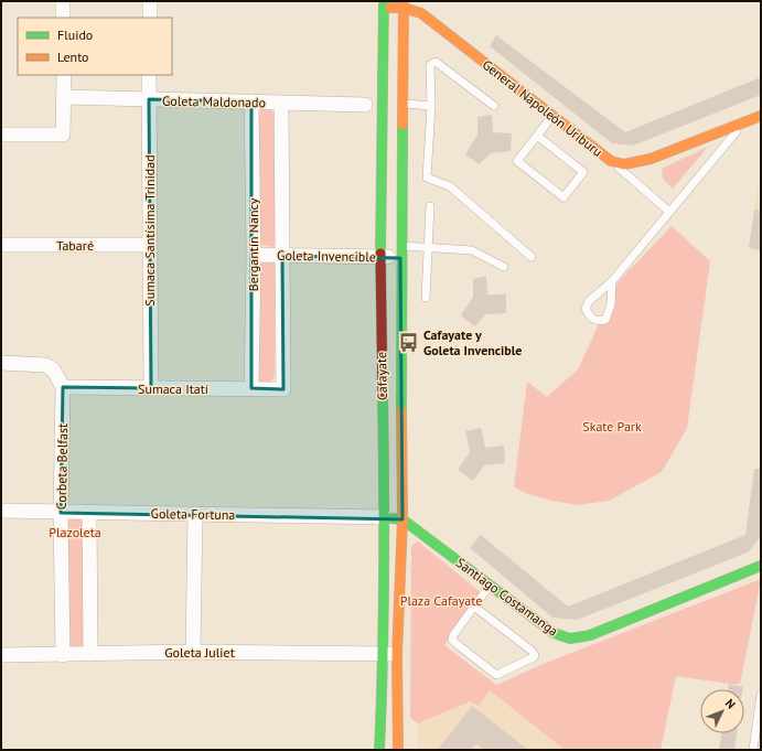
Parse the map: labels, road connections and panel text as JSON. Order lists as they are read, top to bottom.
{
  "streets": {
    "street": [
      "Goleta Maldonado",
      "General Napoleón Uriburu",
      "Sumaca Santísima Trinidad",
      "Tabaré",
      "Bergantín Nancy",
      "Goleta Invencible",
      "Cafayate",
      "Sumaca Itatí",
      "Corbeta Belfast",
      "Goleta Fortuna",
      "Santiago Costamanga",
      "Goleta Juliet"
    ]
  },
  "crossings": [
    ["Goleta Maldonado", "Sumaca Santísima Trinidad"],
    ["Goleta Maldonado", "Bergantín Nancy"],
    ["General Napoleón Uriburu", "Cafayate"],
    ["Sumaca Santísima Trinidad", "Tabaré"],
    ["Sumaca Santísima Trinidad", "Sumaca Itatí"],
    ["Bergantín Nancy", "Goleta Invencible"],
    ["Bergantín Nancy", "Sumaca Itatí"],
    ["Goleta Invencible", "Cafayate"],
    ["Goleta Invencible", "Sumaca Itatí"],
    ["Cafayate", "Goleta Fortuna"],
    ["Cafayate", "Santiago Costamanga"],
    ["Cafayate", "Goleta Juliet"],
    ["Sumaca Itatí", "Corbeta Belfast"],
    ["Corbeta Belfast", "Goleta Fortuna"],
    ["Corbeta Belfast", "Goleta Juliet"],
    ["Goleta Fortuna", "Santiago Costamanga"]
  ],
  "parks": ["Skate Park", "Plazoleta", "Plaza Cafayate"],
  "places": {
    "bus stop": ["Cafayate y Goleta Invencible"]
  },
  "legend": ["Fluido", "Lento"],
  "north": "top right"
}
